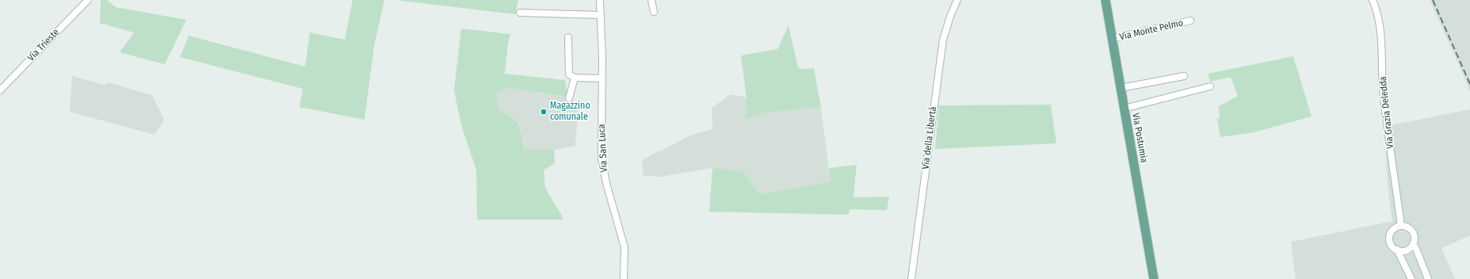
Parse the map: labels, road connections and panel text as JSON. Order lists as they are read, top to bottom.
{
  "streets": {
    "main road": ["Via Postumia"],
    "street": [
      "Via Monte Pelmo",
      "Via Trieste",
      "Via Grazia Deledda",
      "Via della Libertà",
      "Via San Luca"
    ]
  },
  "crossings": [
    ["Via Monte Pelmo", "Via Postumia"]
  ],
  "places": ["Magazzino comunale"]
}
